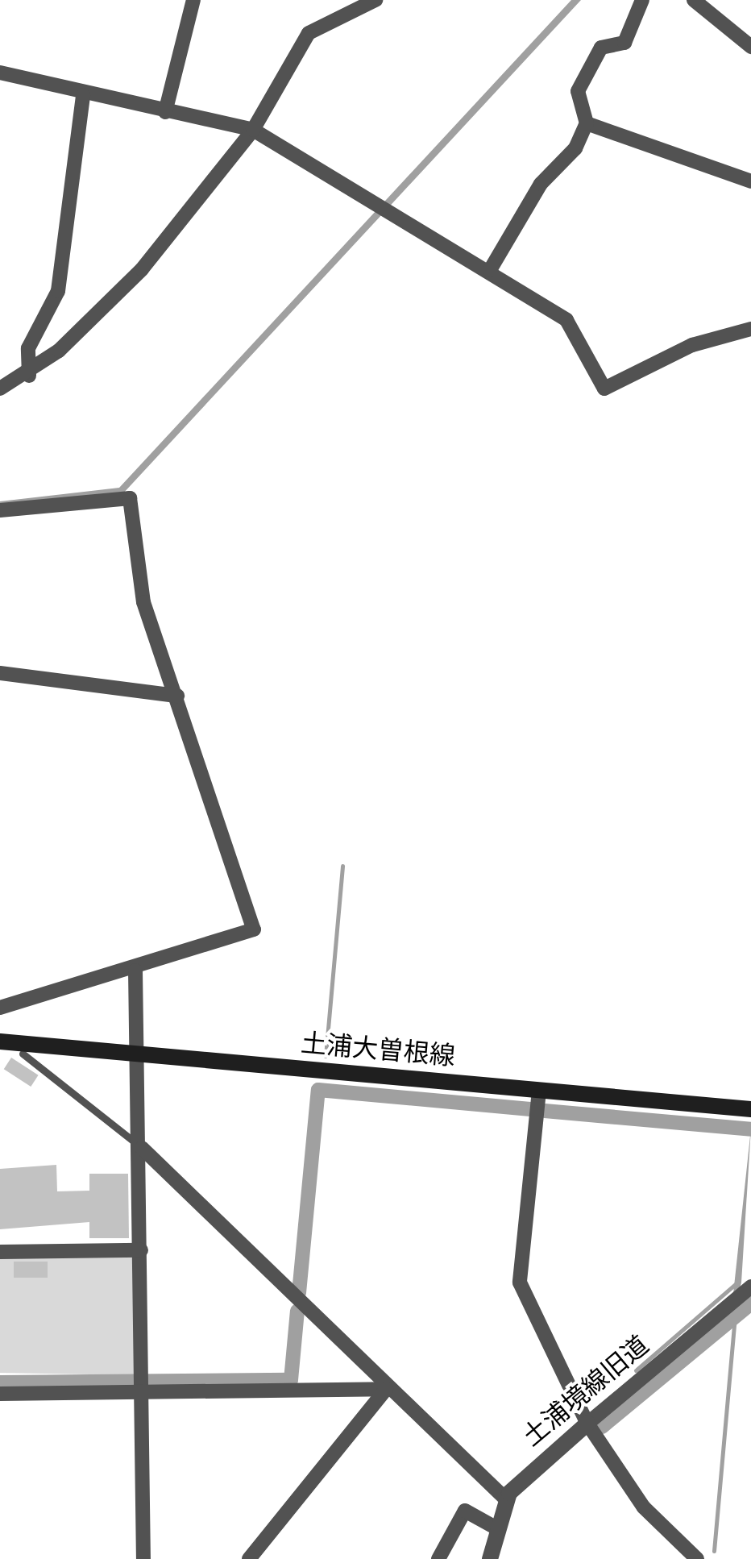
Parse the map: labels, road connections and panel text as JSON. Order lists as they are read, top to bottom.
{
  "streets": {
    "main road": ["土浦大曽根線"],
    "street": ["土浦境線旧道"]
  }
}
